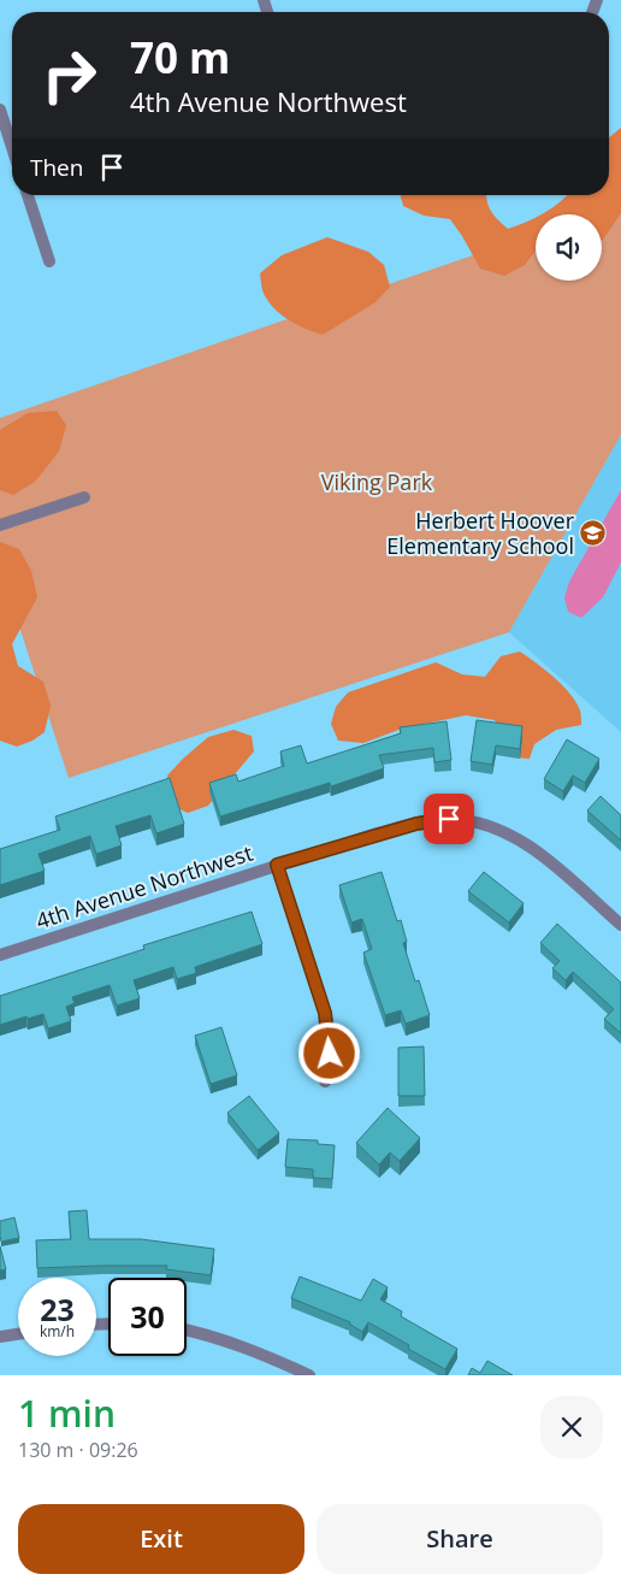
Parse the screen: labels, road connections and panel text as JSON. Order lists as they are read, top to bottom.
{
  "streets": {
    "street": ["4th Avenue Northwest"]
  },
  "parks": ["Viking Park"],
  "places": {
    "school or university": ["Herbert Hoover Elementary School"]
  },
  "page": {
    "turn": ["70 m", "4th Avenue Northwest"],
    "then": "Then",
    "speed": "23 km/h",
    "limit": "30",
    "heading": ["1 min", "130 m · 09:26"],
    "buttons": ["Exit", "Share"]
  }
}
